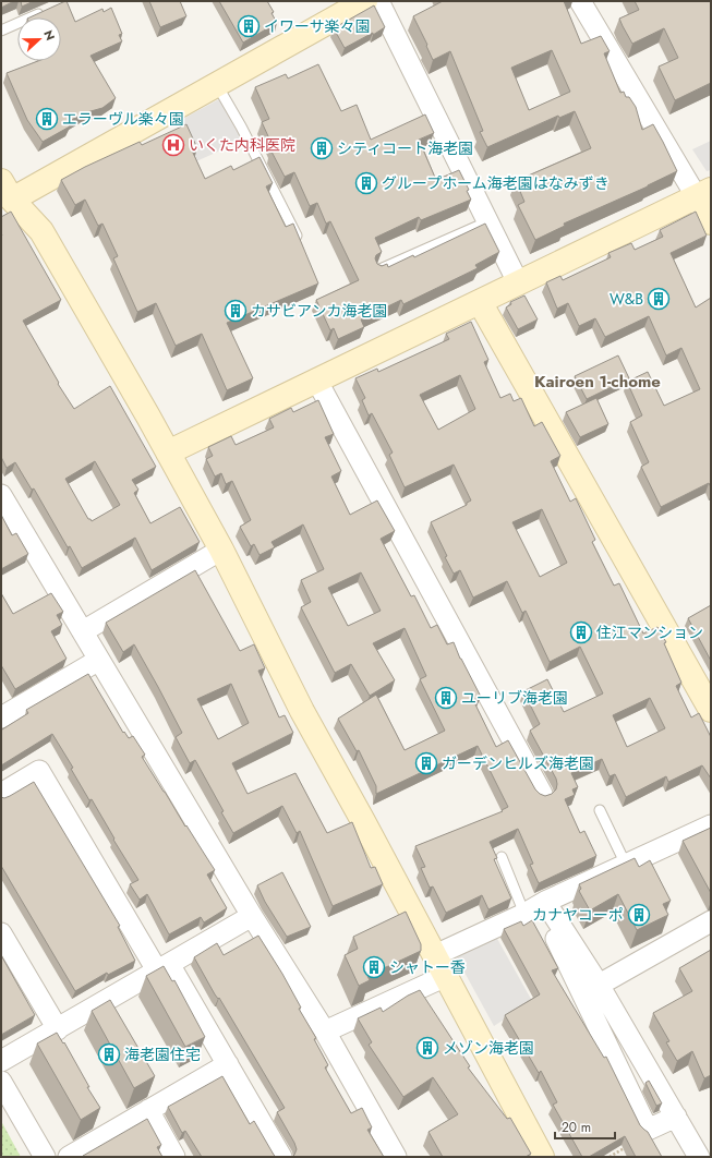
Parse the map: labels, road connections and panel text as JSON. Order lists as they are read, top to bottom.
{
  "districts": ["Kairoen 1-chome"],
  "places": {
    "building": [
      "イワーサ楽々園",
      "エラーヴル楽々園",
      "シティコート海老園",
      "グループホーム海老園はなみずき",
      "W&B",
      "カサビアンカ海老園",
      "住江マンション",
      "ユーリブ海老園",
      "ガーデンヒルズ海老園",
      "カナヤコーポ",
      "シャトー香",
      "メゾン海老園",
      "海老園住宅"
    ],
    "hospital": ["いくた内科医院"]
  },
  "scale_bar": "20 m",
  "north": "right"
}
